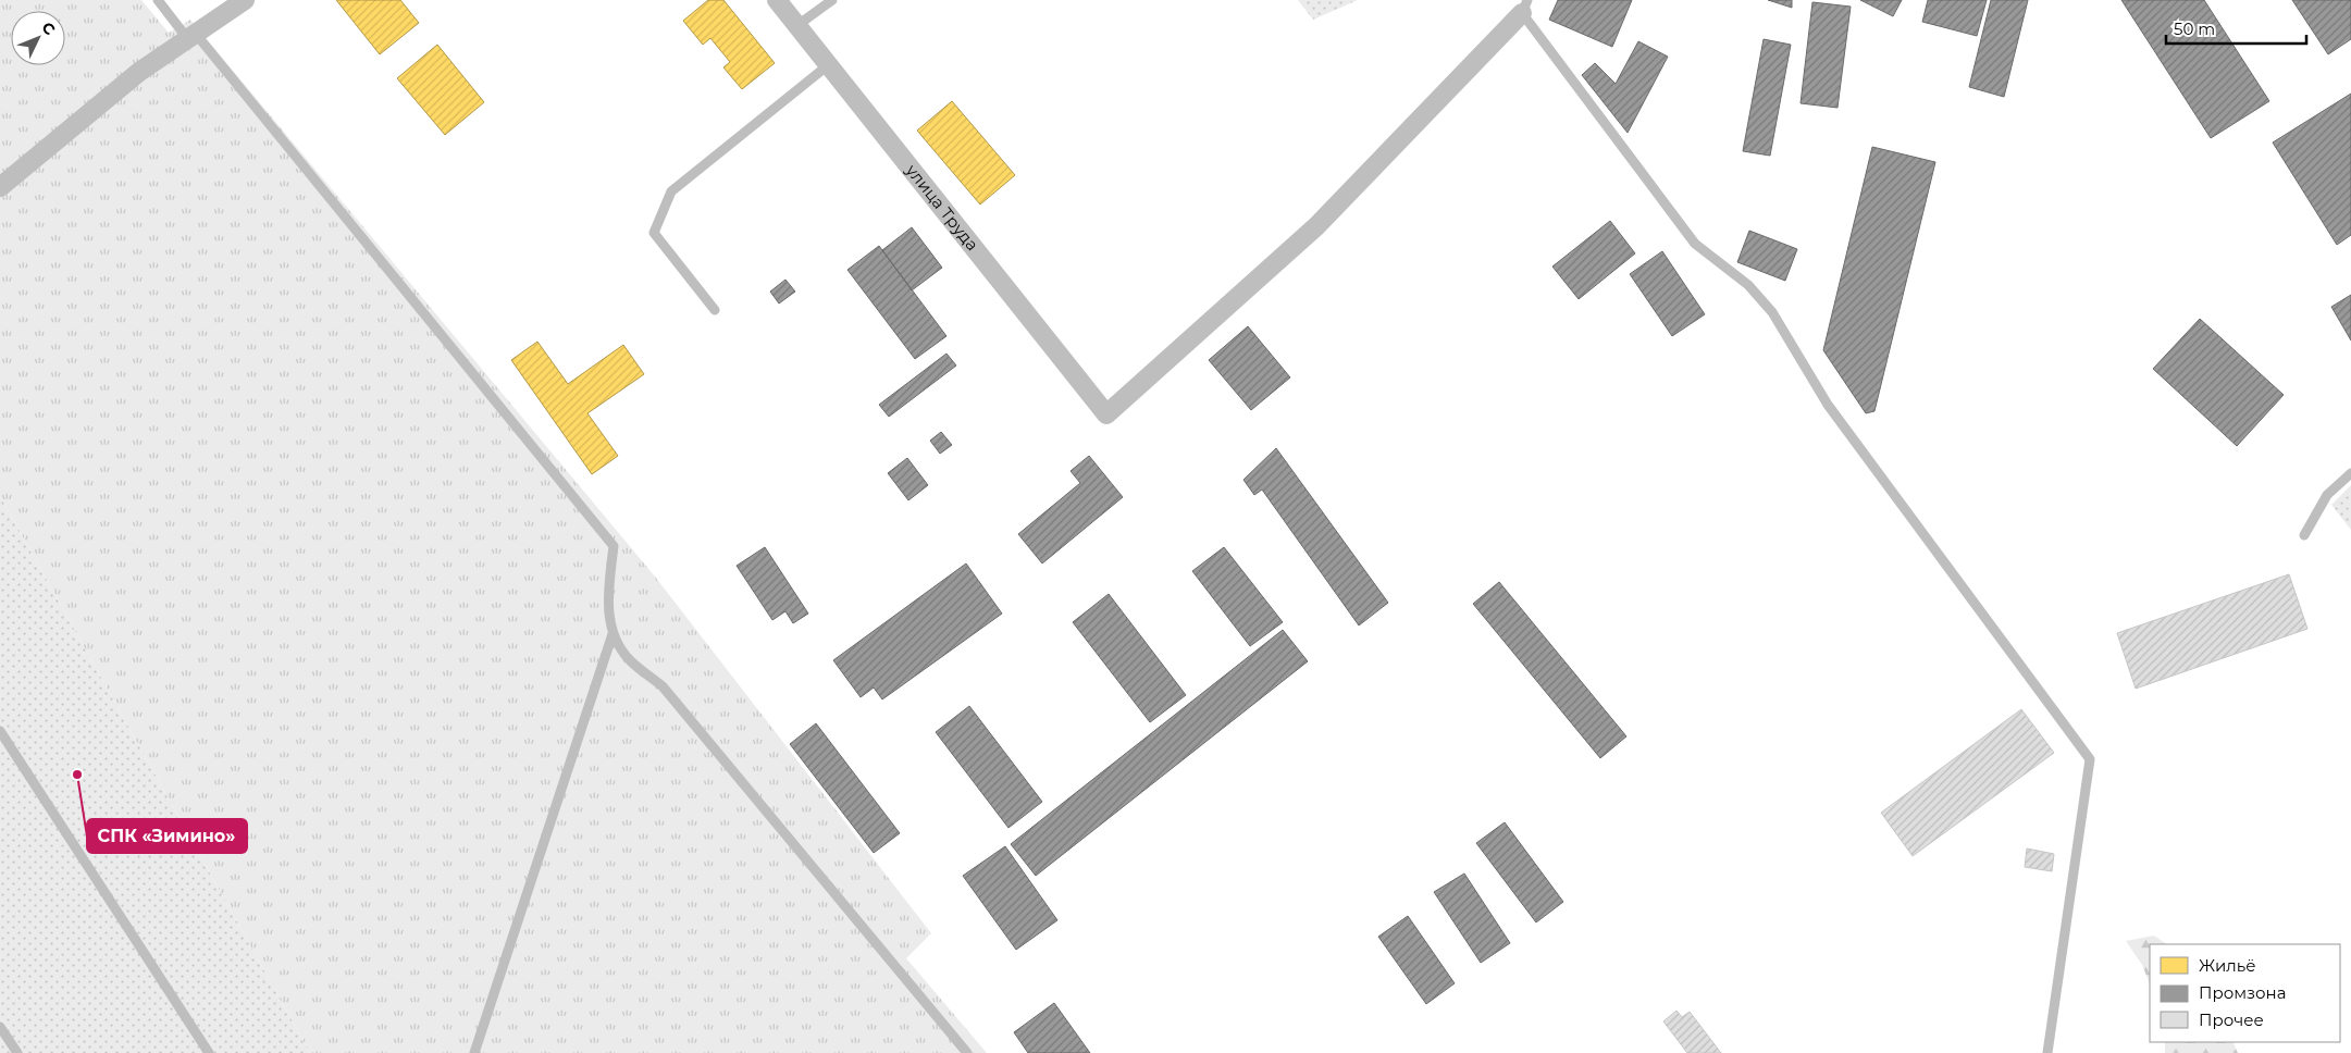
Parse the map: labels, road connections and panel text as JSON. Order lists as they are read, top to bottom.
{
  "streets": {
    "street": ["улица Труда"]
  },
  "places": ["СПК «Зимино»"],
  "legend": ["Жильё", "Промзона", "Прочее"],
  "scale_bar": "50 m",
  "north": "top right"
}
